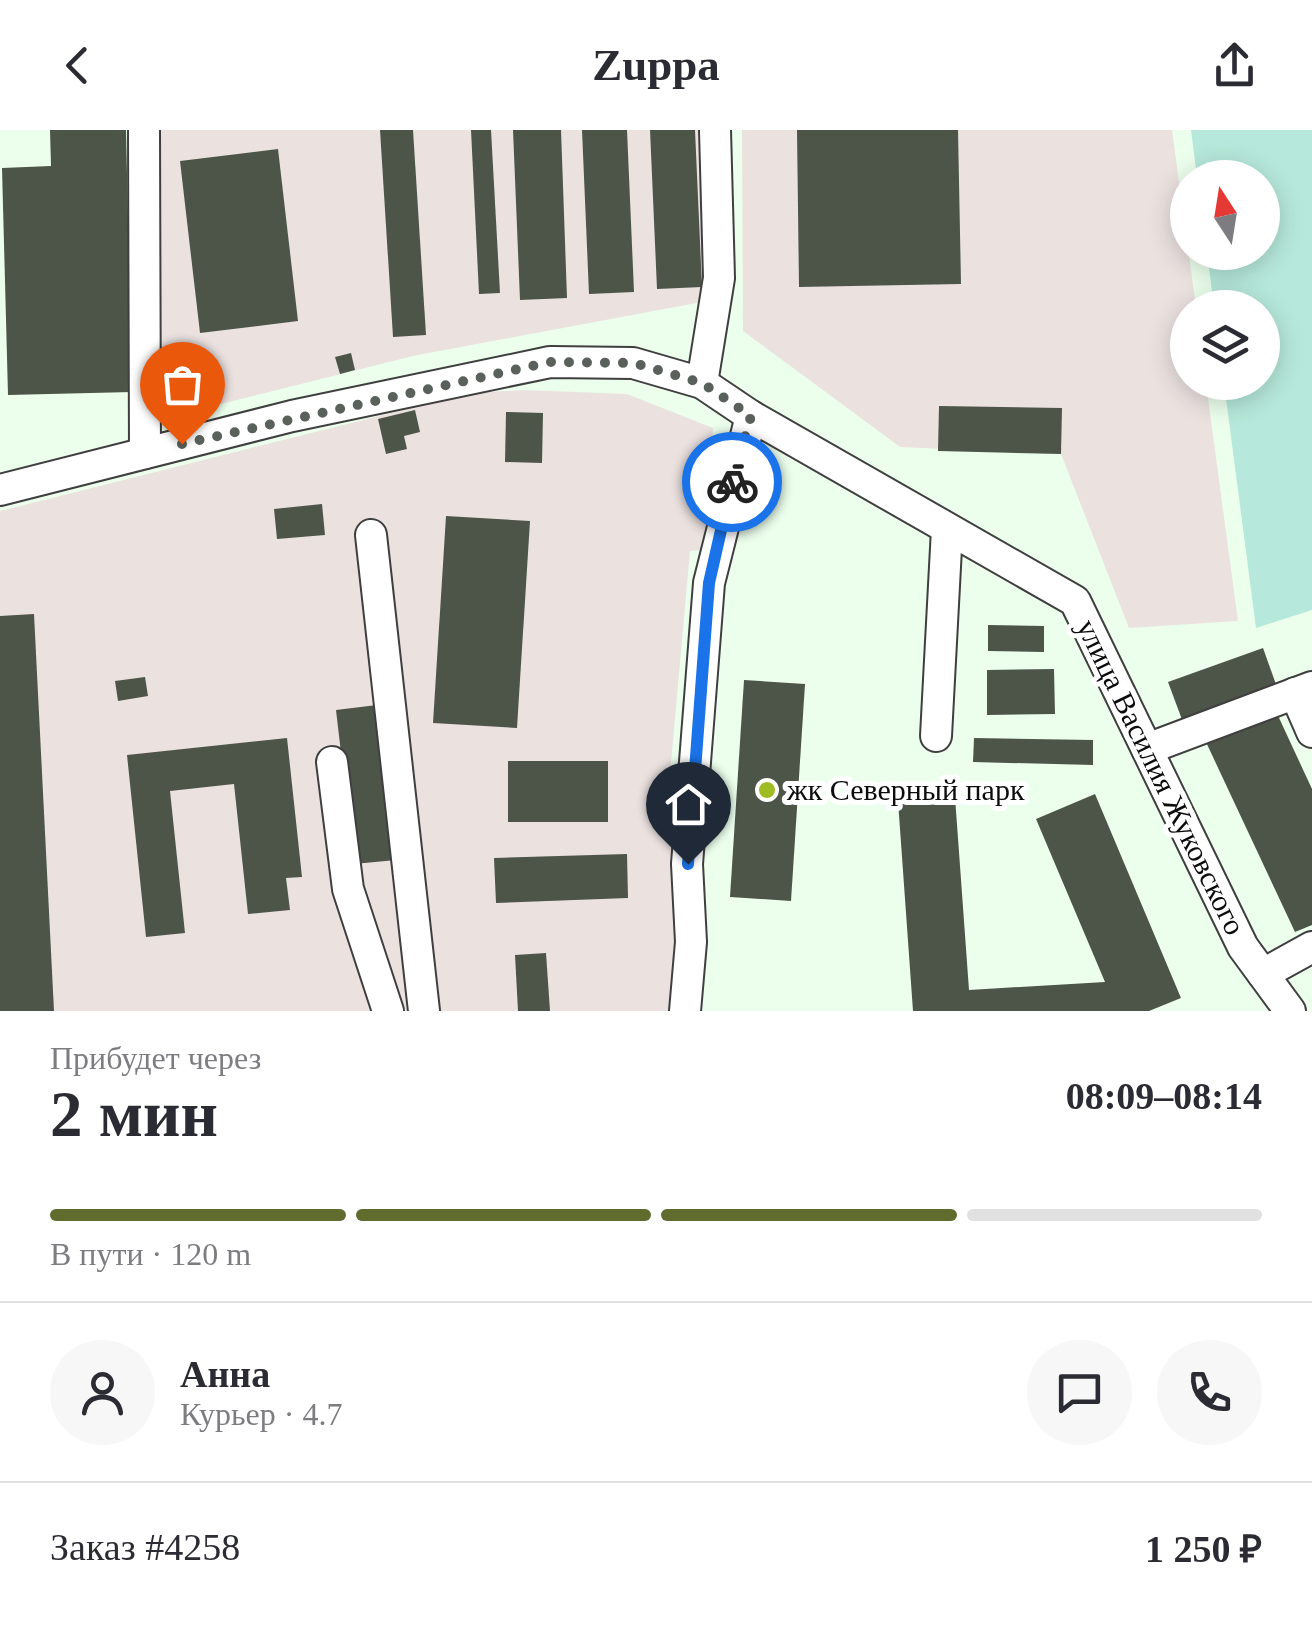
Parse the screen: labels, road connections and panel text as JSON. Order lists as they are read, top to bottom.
{
  "streets": {
    "street": ["улица Василия Жуковского"]
  },
  "places": ["жк Северный парк"],
  "north": "top",
  "page": {
    "header": "Zuppa",
    "heading": ["2 мин", "Прибудет через", "08:09–08:14"],
    "panel": [
      "Анна",
      "Курьер · 4.7",
      "Заказ #4258",
      "1 250 ₽"
    ],
    "bar": "В пути · 120 m"
  }
}
